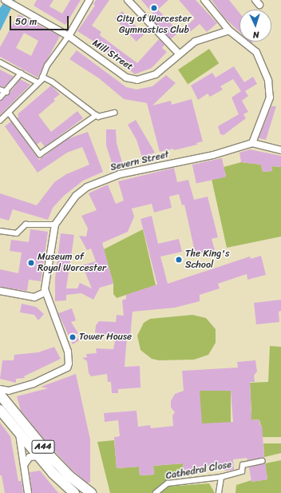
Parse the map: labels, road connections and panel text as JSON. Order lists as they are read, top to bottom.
{
  "streets": {
    "main road": ["A44"],
    "street": ["Mill Street", "Severn Street", "Cathedral Close"]
  },
  "places": [
    "City of Worcester Gymnastics Club",
    "The King's School",
    "Museum of Royal Worcester",
    "Tower House"
  ],
  "scale_bar": "50 m",
  "north": "bottom"
}
